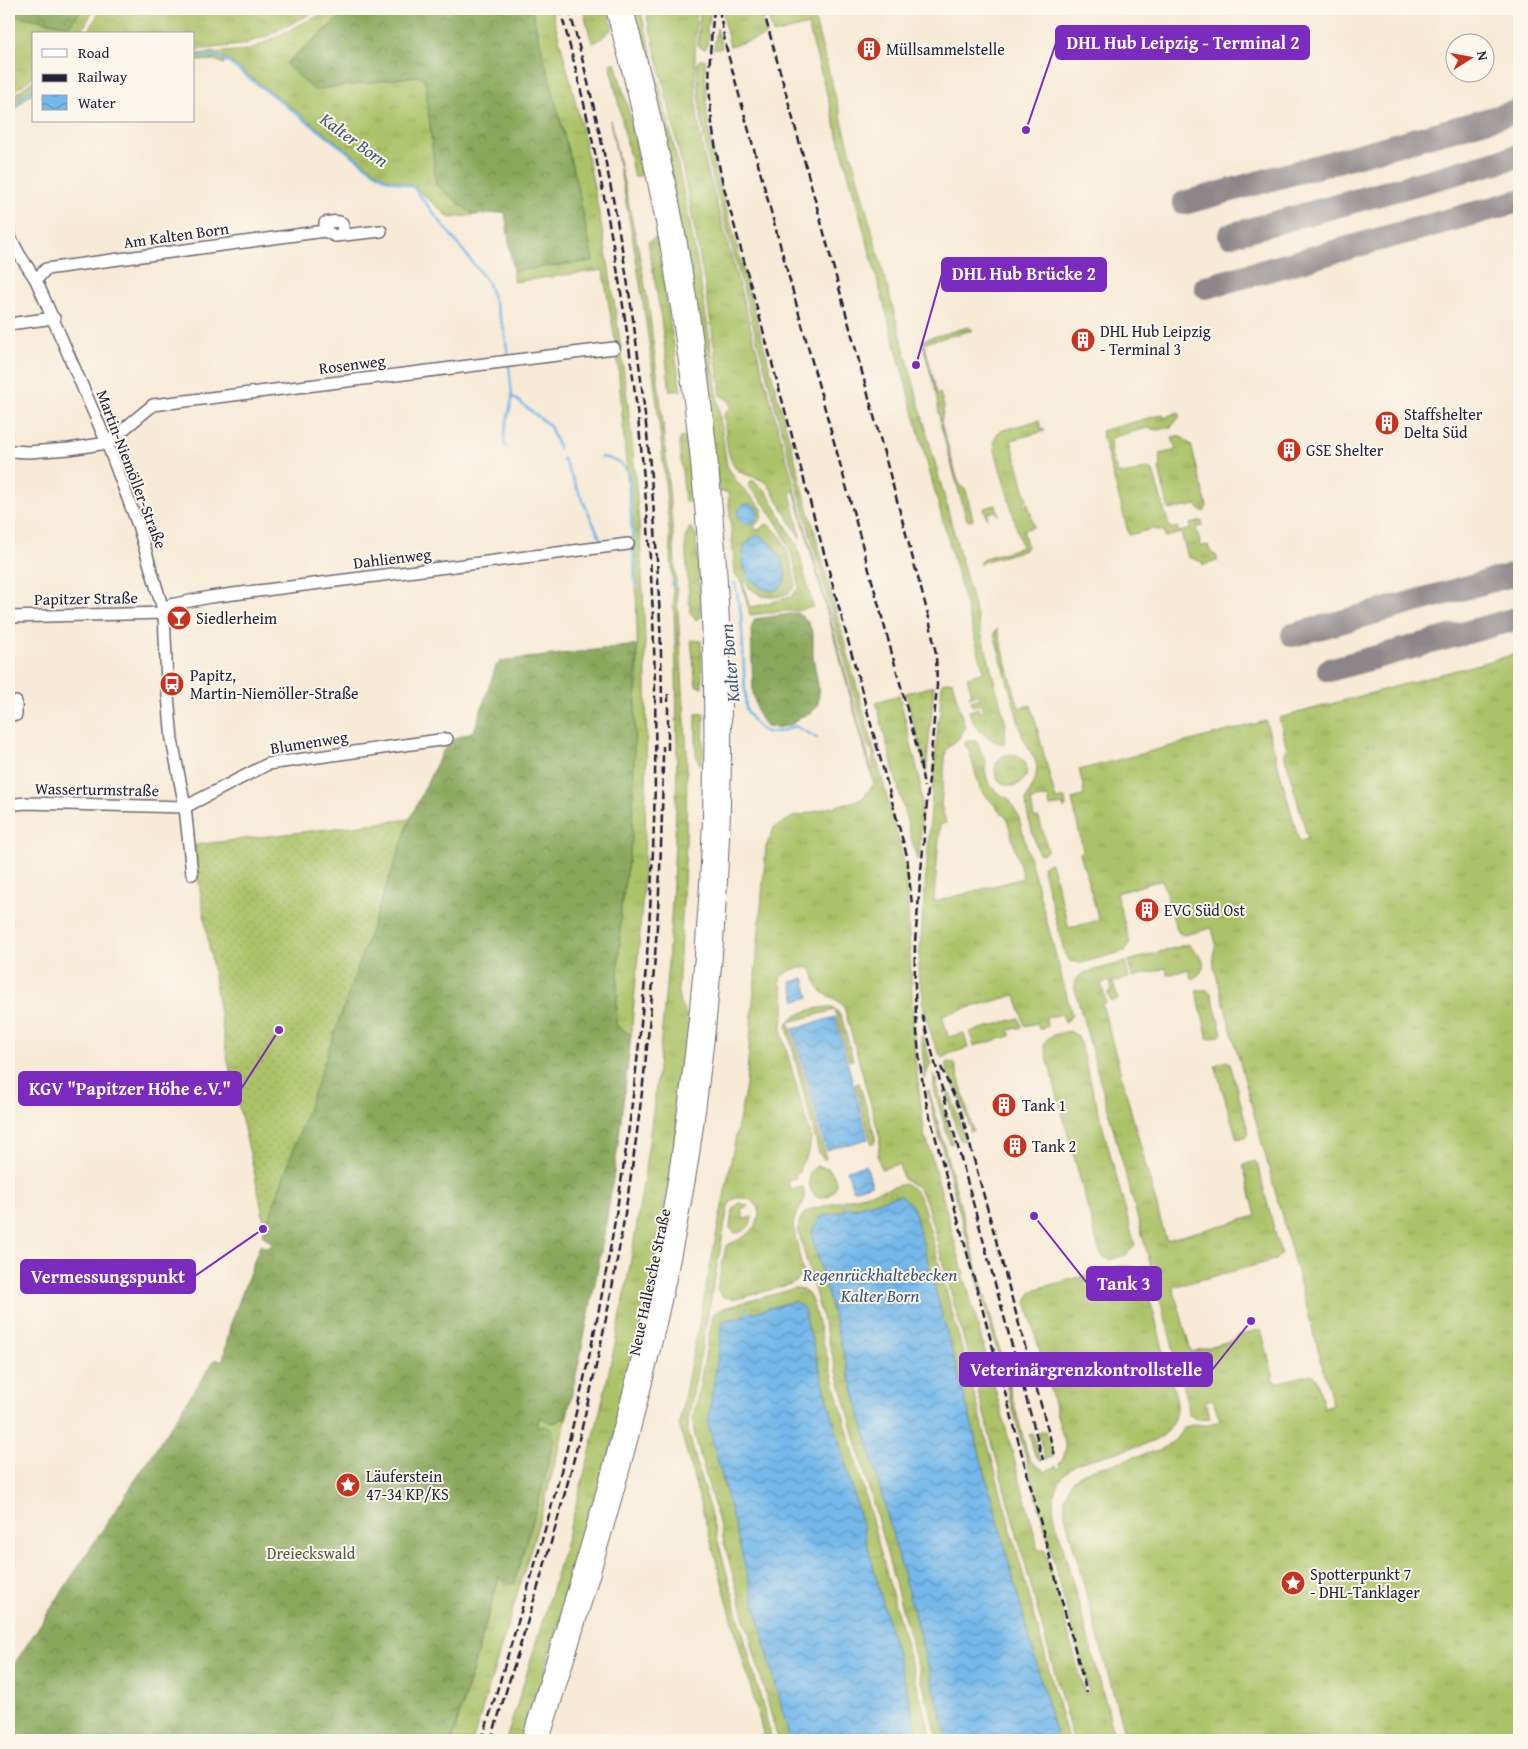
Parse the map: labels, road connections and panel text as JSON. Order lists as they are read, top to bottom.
{
  "streets": {
    "main road": ["Neue Hallesche Straße"],
    "street": [
      "Am Kalten Born",
      "Rosenweg",
      "Martin-Niemöller-Straße",
      "Dahlienweg",
      "Papitzer Straße",
      "Blumenweg",
      "Wasserturmstraße"
    ]
  },
  "crossings": [
    ["Am Kalten Born", "Martin-Niemöller-Straße"],
    ["Rosenweg", "Martin-Niemöller-Straße"],
    ["Martin-Niemöller-Straße", "Dahlienweg"],
    ["Martin-Niemöller-Straße", "Papitzer Straße"],
    ["Martin-Niemöller-Straße", "Blumenweg"],
    ["Martin-Niemöller-Straße", "Wasserturmstraße"],
    ["Dahlienweg", "Papitzer Straße"],
    ["Blumenweg", "Wasserturmstraße"]
  ],
  "water": ["Kalter Born", "Regenrückhaltebecken Kalter Born"],
  "parks": ["Dreieckswald"],
  "places": {
    "building": [
      "Müllsammelstelle",
      "DHL Hub Leipzig - Terminal 3",
      "Staffshelter Delta Süd",
      "GSE Shelter",
      "EVG Süd Ost",
      "Tank 1",
      "Tank 2"
    ],
    "other": [
      "DHL Hub Leipzig - Terminal 2",
      "DHL Hub Brücke 2",
      "KGV \"Papitzer Höhe e.V.\"",
      "Tank 3",
      "Vermessungspunkt",
      "Veterinärgrenzkontrollstelle"
    ],
    "bar": ["Siedlerheim"],
    "bus stop": ["Papitz, Martin-Niemöller-Straße"],
    "place": ["Läuferstein 47-34 KP/KS", "Spotterpunkt 7 - DHL-Tanklager"]
  },
  "legend": ["Road", "Railway", "Water"],
  "north": "right"
}
